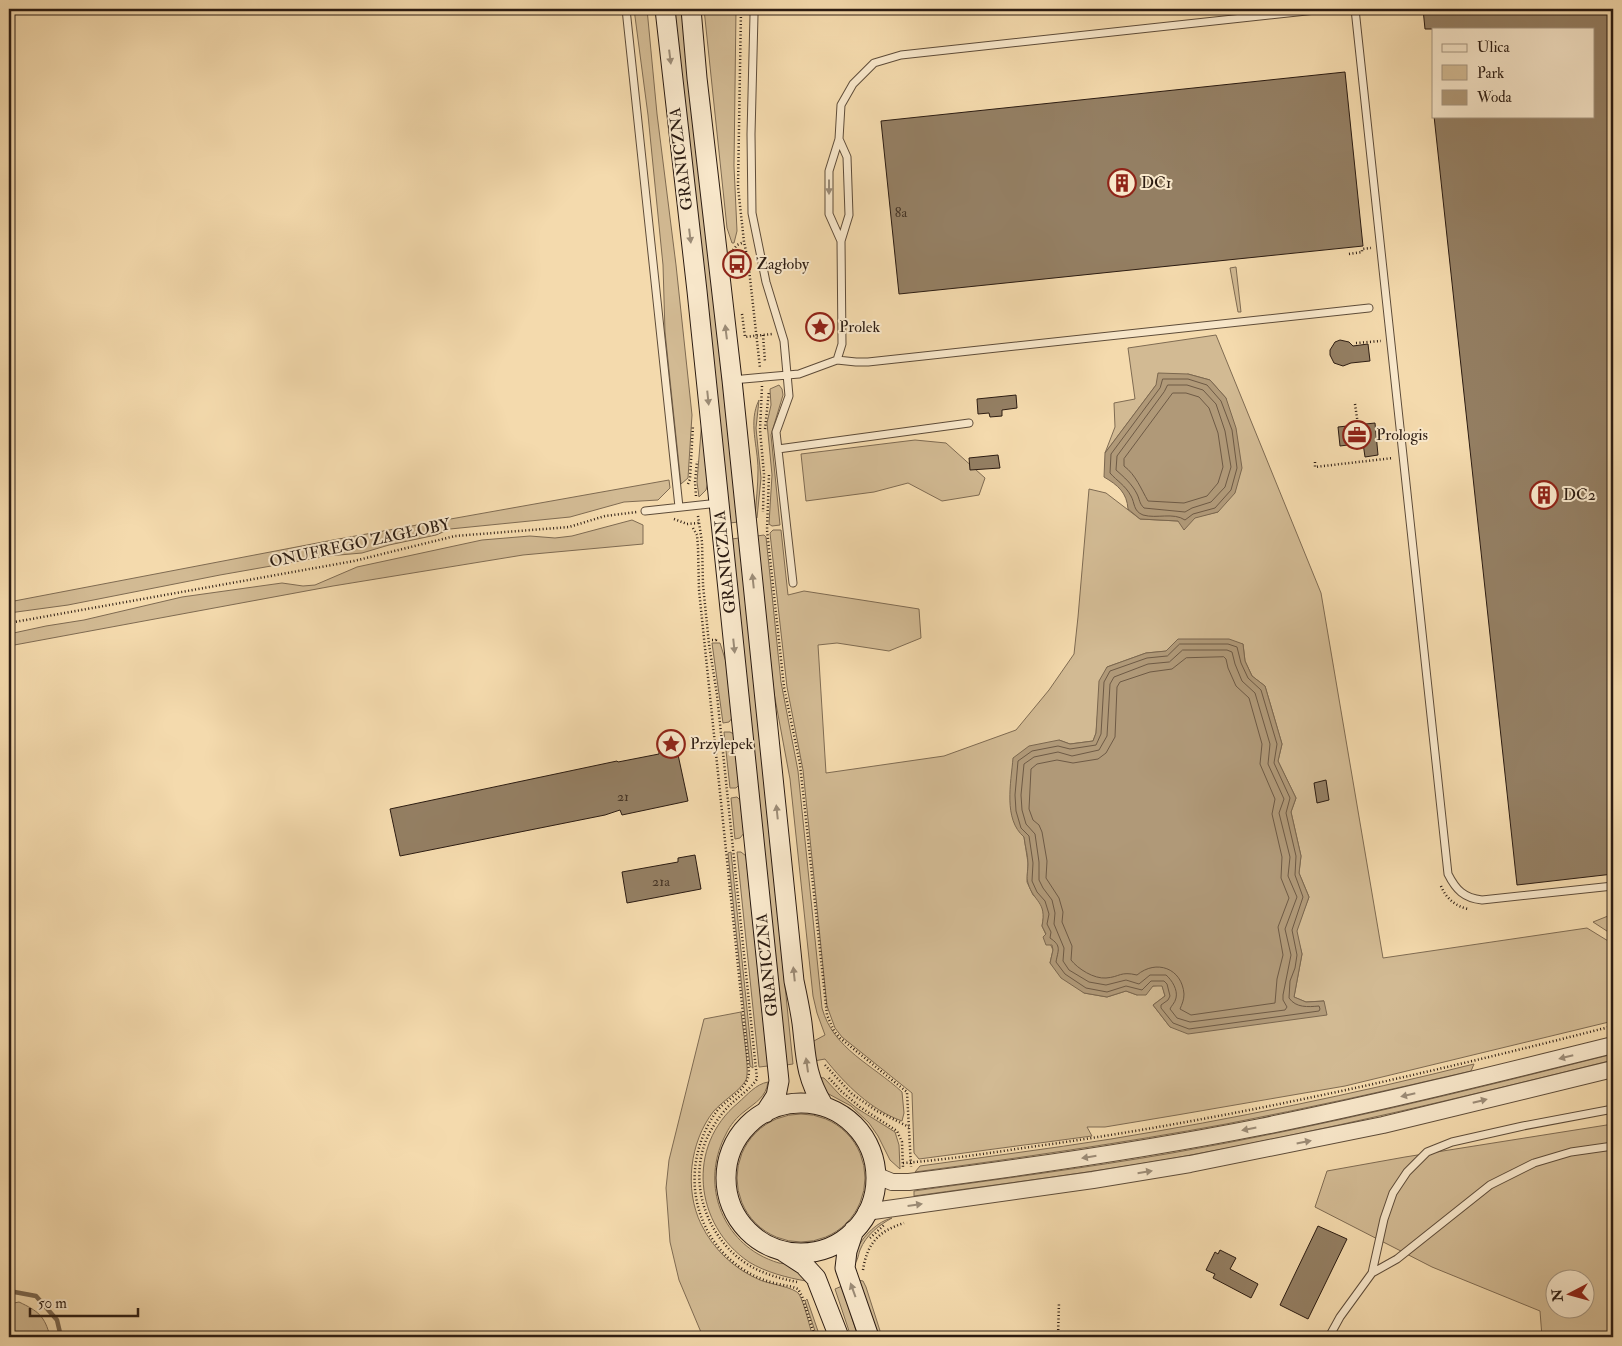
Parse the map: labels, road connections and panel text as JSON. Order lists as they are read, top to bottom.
{
  "streets": {
    "main road": ["GRANICZNA"],
    "path": ["ONUFREGO ZAGŁOBY"]
  },
  "places": {
    "building": ["DC1", "DC2"],
    "bus stop": ["Zagłoby"],
    "place": ["Prolek", "Przylepek"],
    "office": ["Prologis"]
  },
  "house_numbers": ["8a", "21", "21a"],
  "legend": ["Ulica", "Park", "Woda"],
  "scale_bar": "50 m",
  "north": "left"
}
